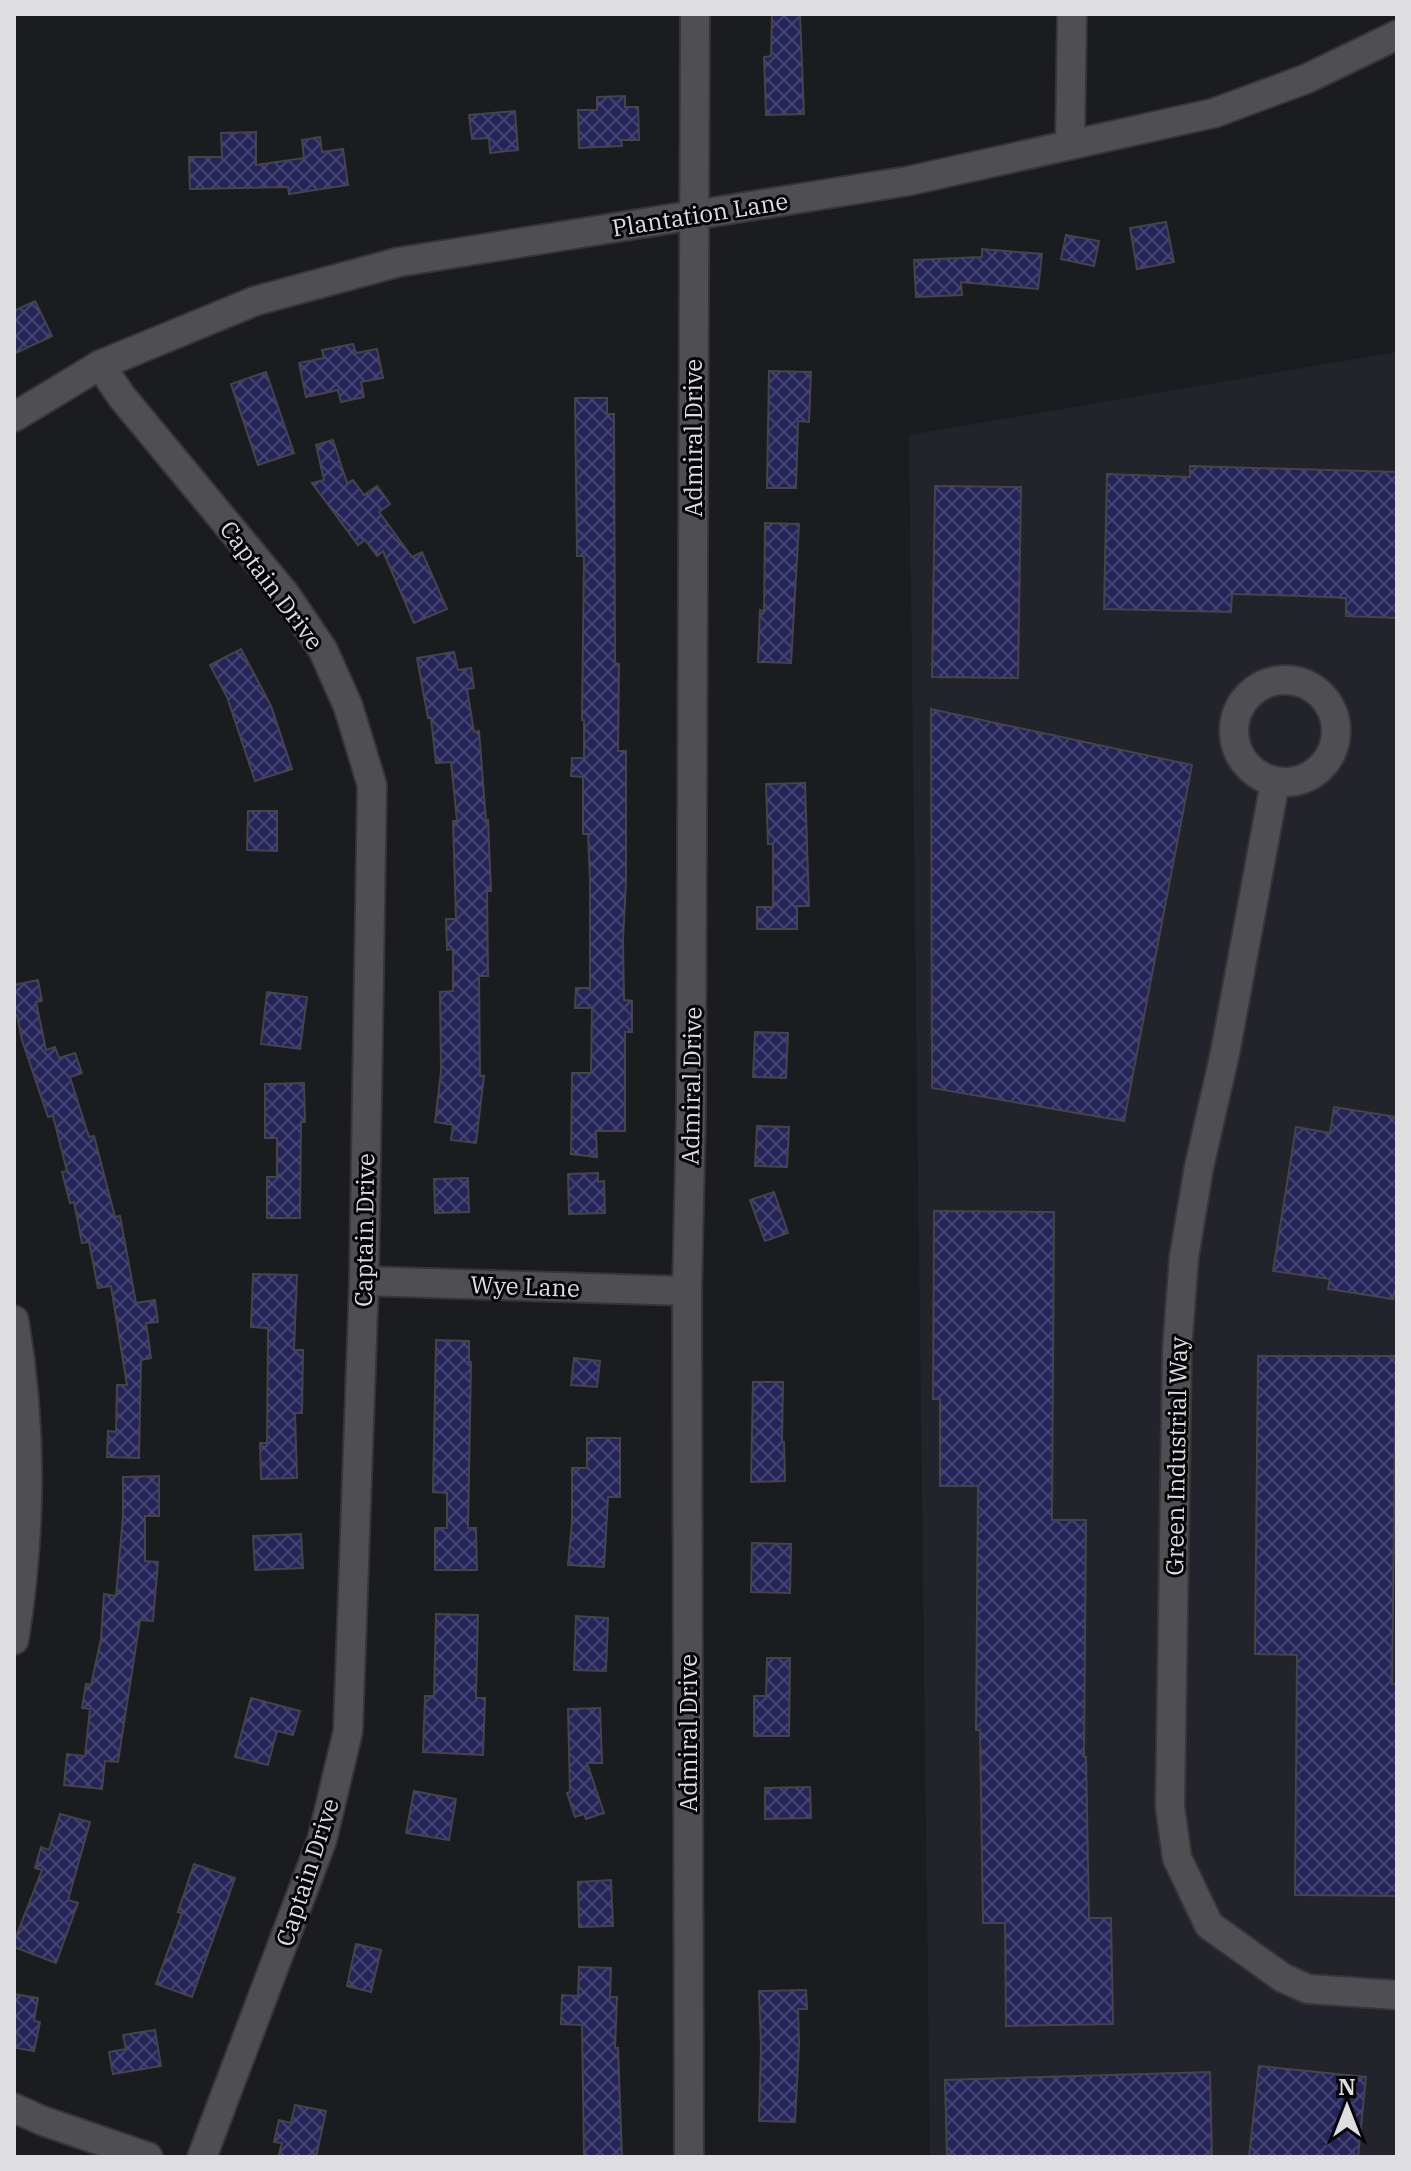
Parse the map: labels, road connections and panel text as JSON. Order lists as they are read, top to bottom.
{
  "streets": {
    "street": [
      "Plantation Lane",
      "Admiral Drive",
      "Captain Drive",
      "Wye Lane",
      "Green Industrial Way"
    ]
  },
  "crossings": [
    ["Plantation Lane", "Admiral Drive"],
    ["Plantation Lane", "Captain Drive"],
    ["Admiral Drive", "Wye Lane"],
    ["Captain Drive", "Wye Lane"]
  ],
  "north": "top"
}
